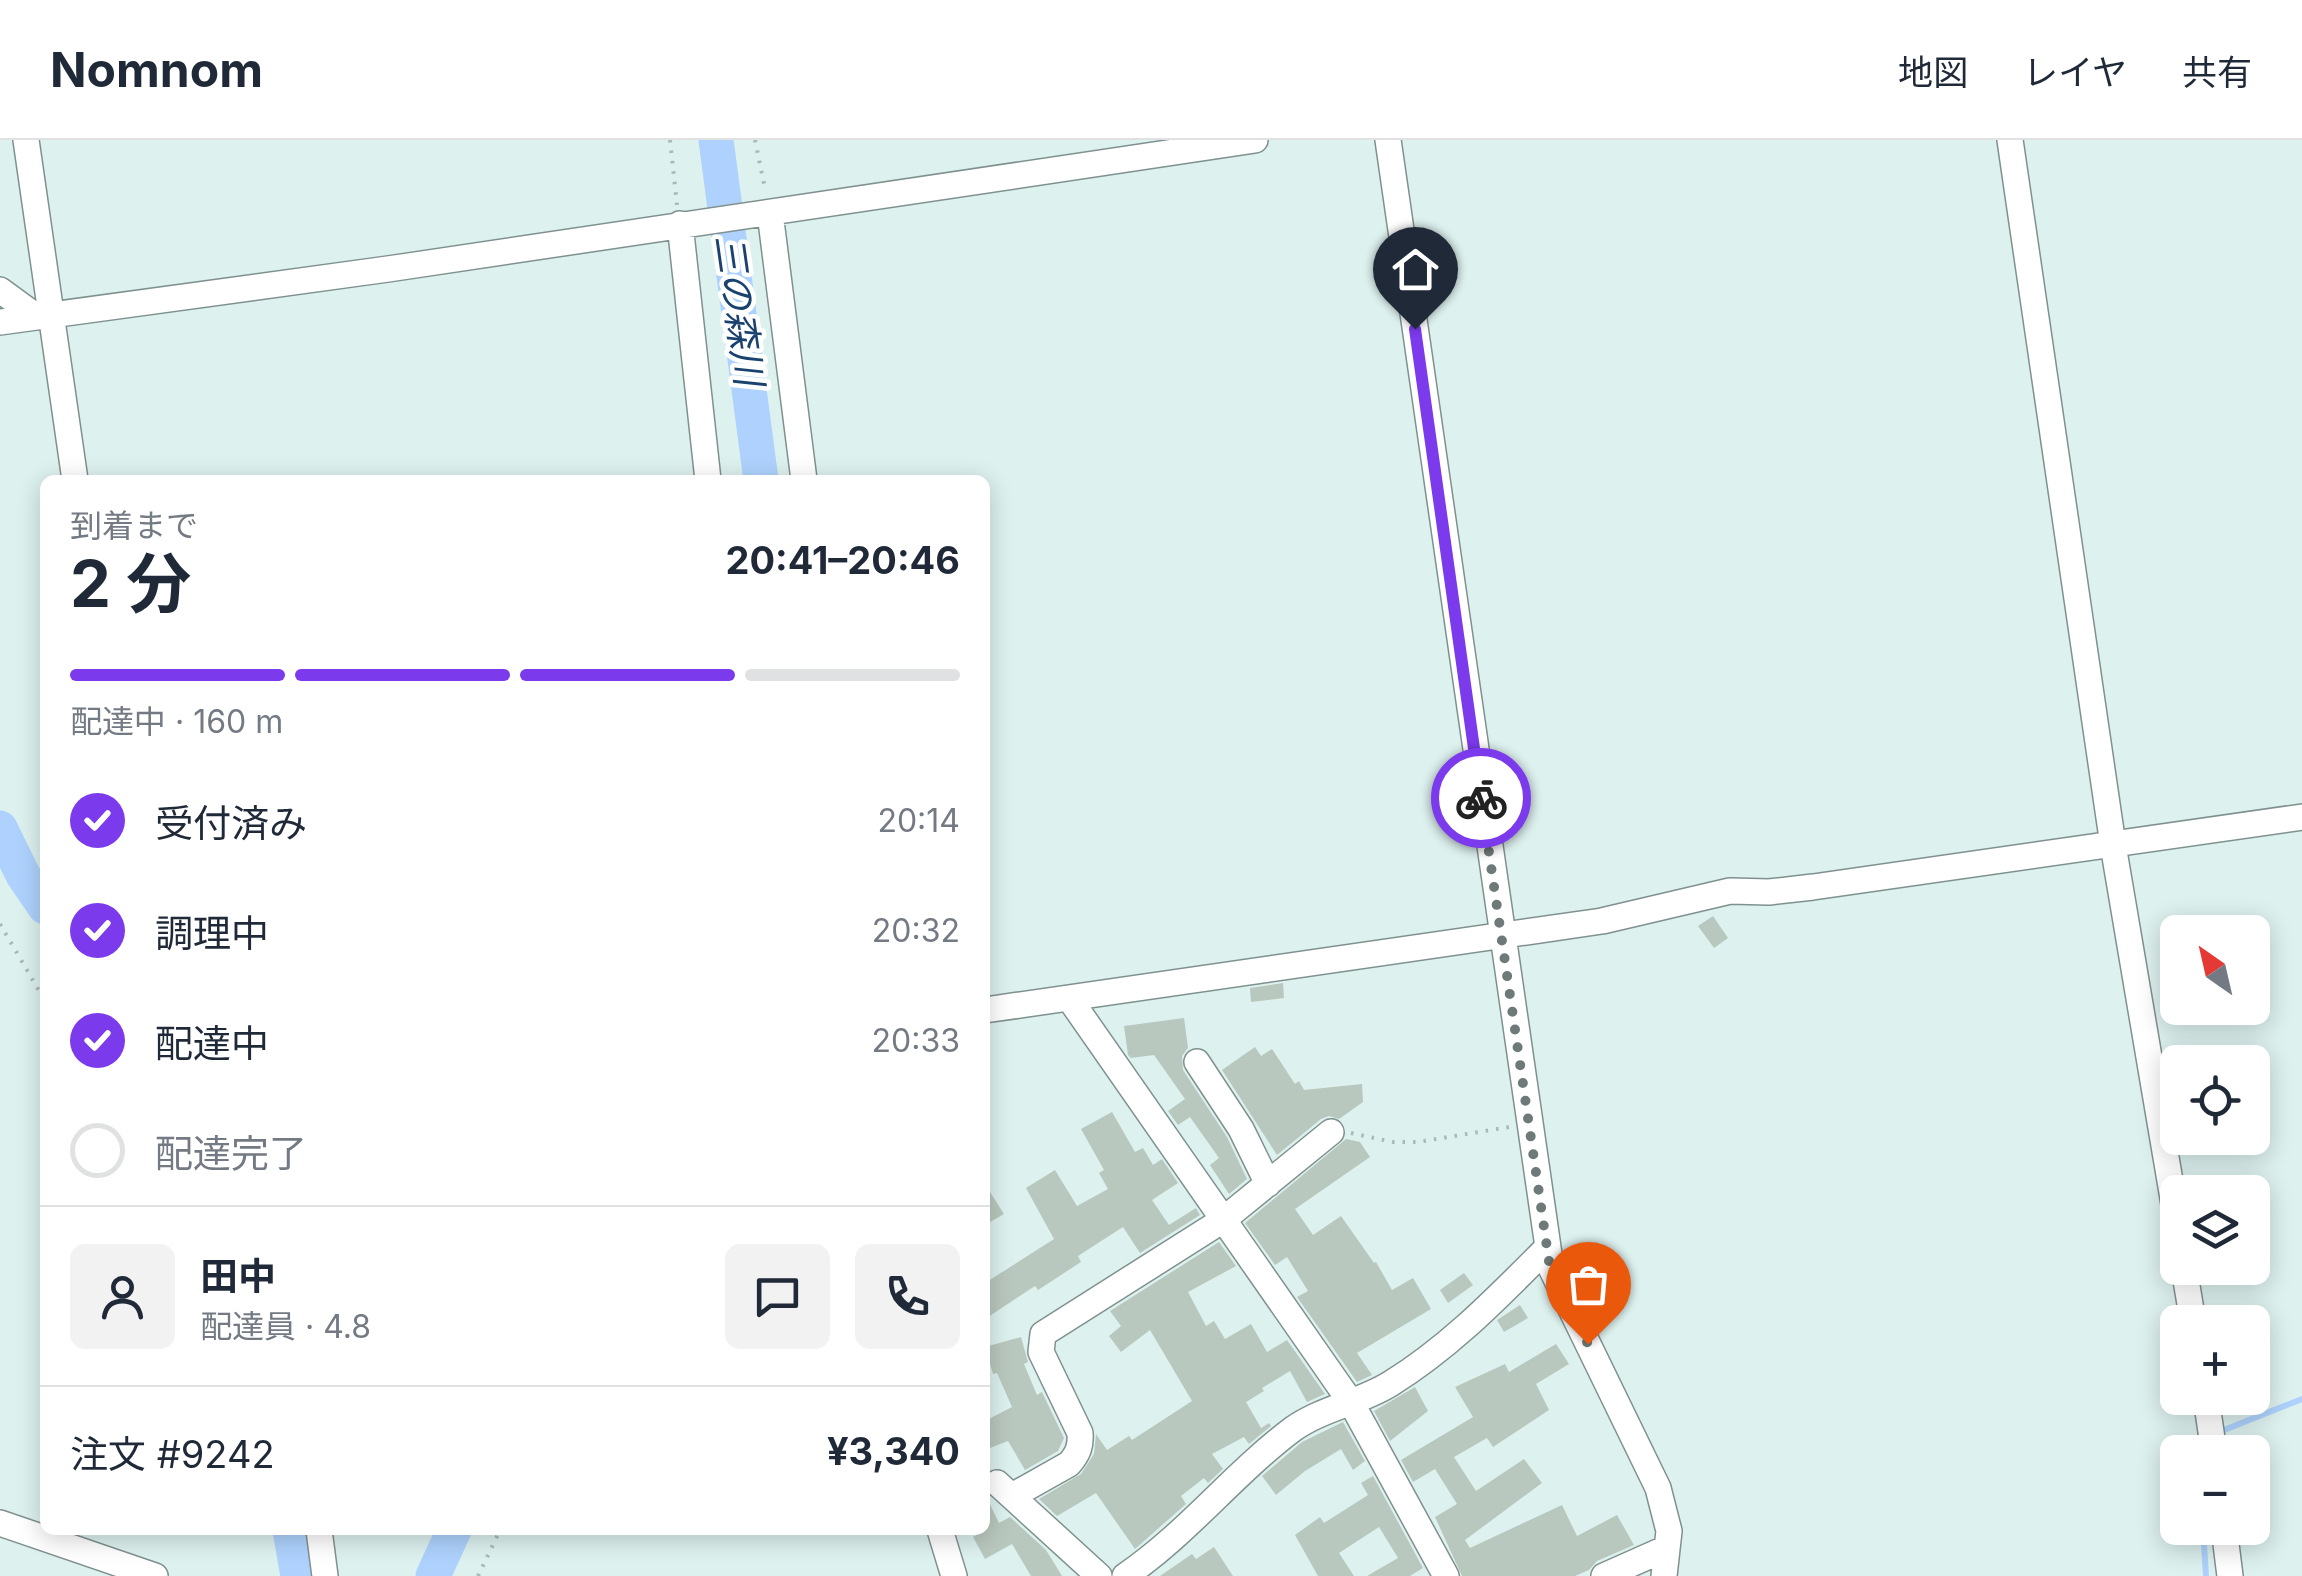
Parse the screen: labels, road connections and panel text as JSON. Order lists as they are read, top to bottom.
{
  "water": ["三の森川"],
  "north": "top left",
  "page": {
    "header": "Nomnom",
    "nav": ["地図", "レイヤ", "共有"],
    "heading": ["2 分", "到着まで", "20:41–20:46"],
    "panel": [
      "田中",
      "配達員 · 4.8",
      "注文 #9242",
      "¥3,340"
    ],
    "bar": "配達中 · 160 m",
    "list": [
      ["受付済み", "20:14"],
      ["調理中", "20:32"],
      ["配達中", "20:33"],
      "配達完了"
    ],
    "map_buttons": ["+", "−"]
  }
}
